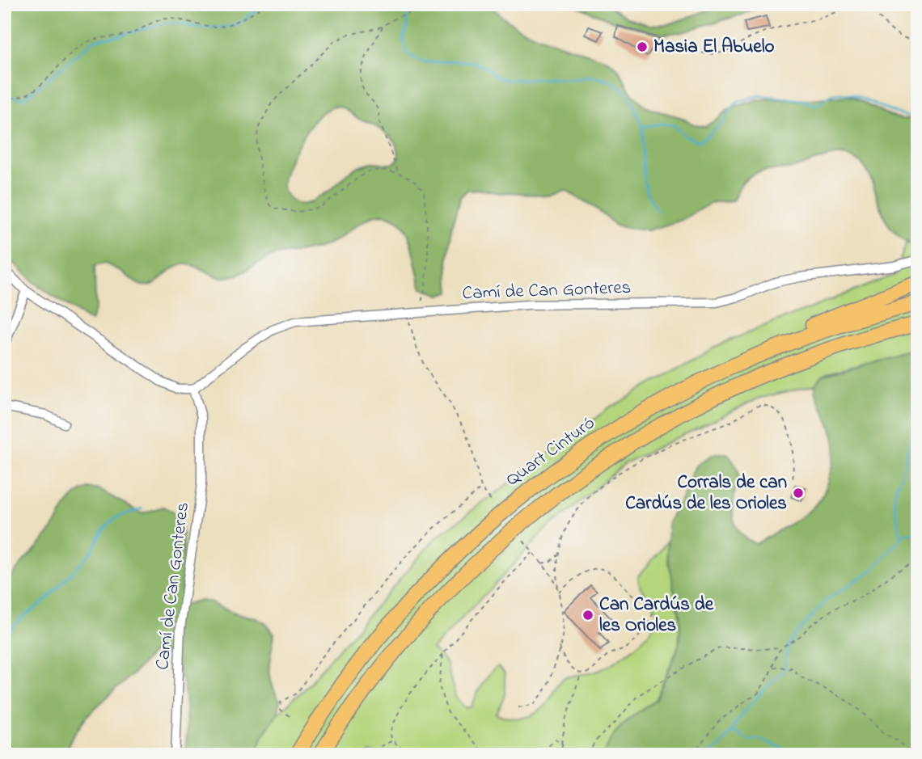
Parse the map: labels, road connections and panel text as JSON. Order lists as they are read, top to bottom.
{
  "streets": {
    "highway": ["Quart Cinturó"],
    "street": ["Camí de Can Gonteres"]
  },
  "places": ["Masia El Abuelo", "Corrals de can Cardús de les Orioles", "Can Cardús de les Orioles"]
}
